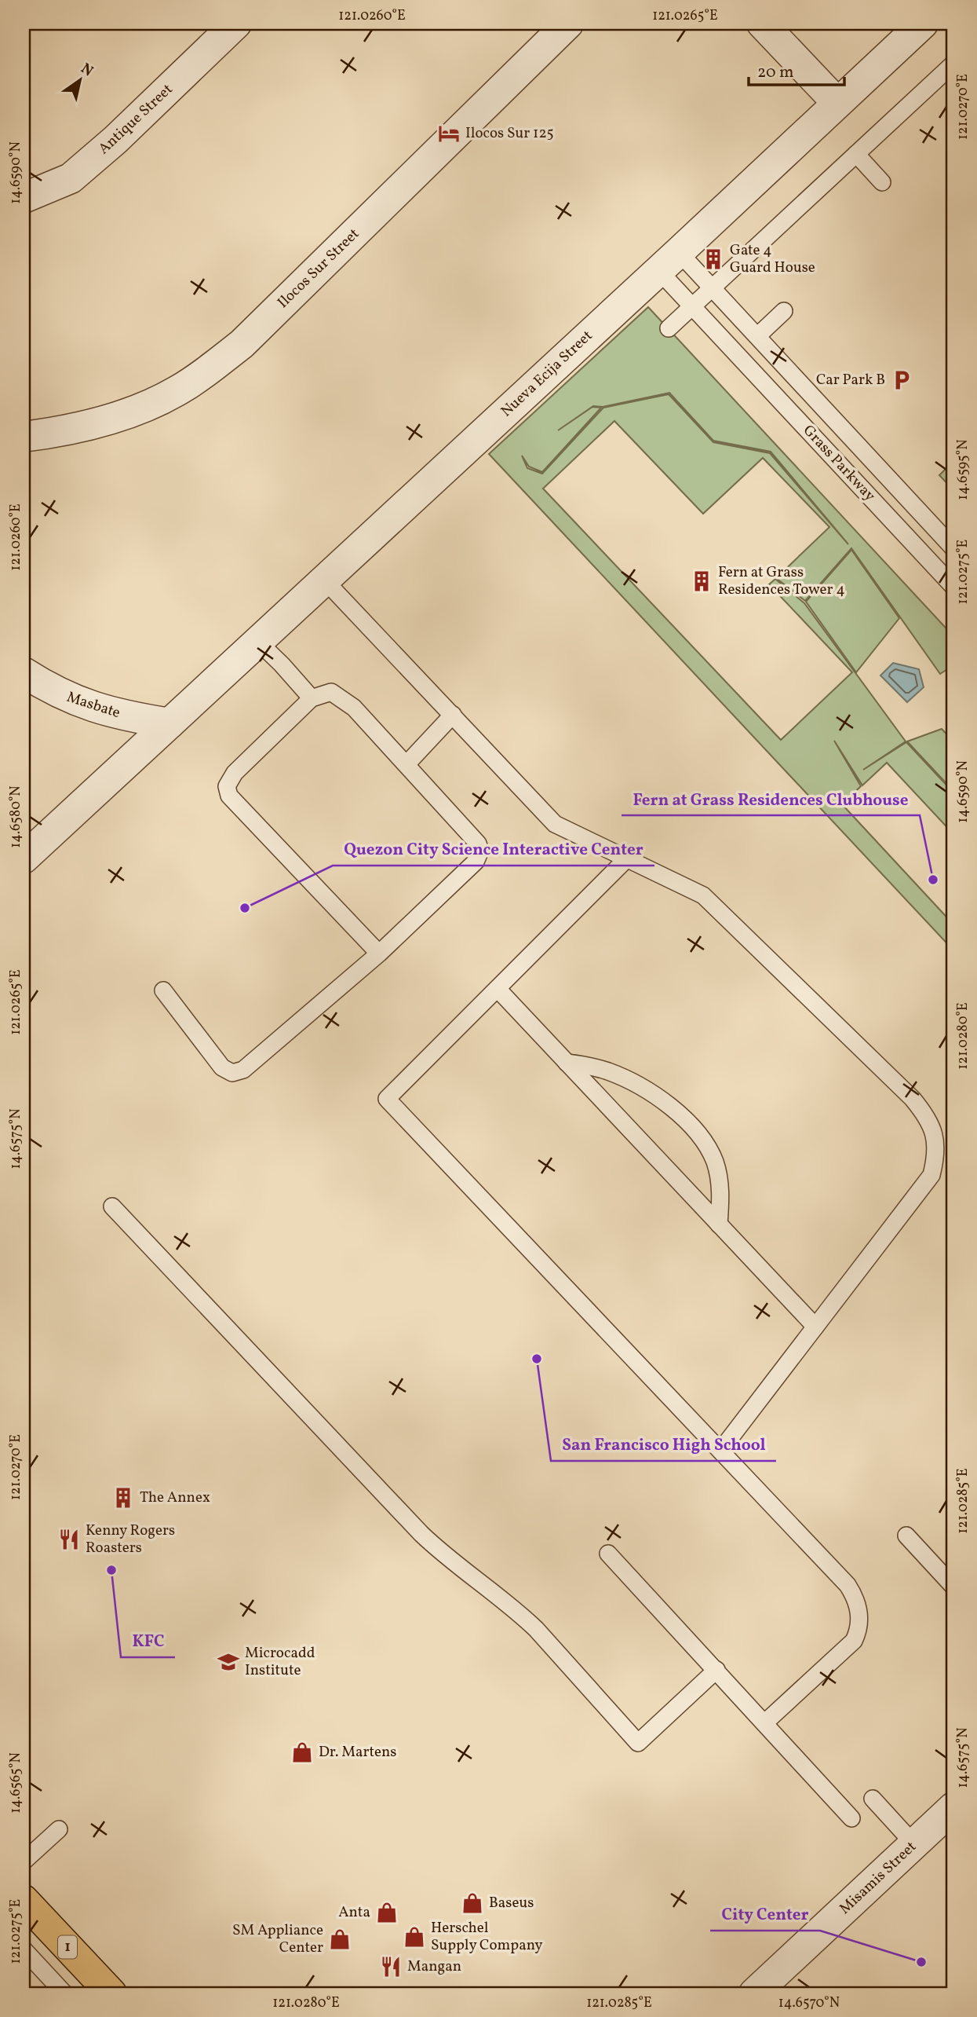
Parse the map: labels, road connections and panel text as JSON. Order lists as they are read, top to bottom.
{
  "streets": {
    "highway": ["1"],
    "street": [
      "Antique Street",
      "Ilocos Sur Street",
      "Nueva Ecija Street",
      "Masbate",
      "Misamis Street"
    ],
    "lane": ["Grass Parkway"]
  },
  "crossings": [
    ["Nueva Ecija Street", "Grass Parkway"],
    ["Nueva Ecija Street", "Masbate"]
  ],
  "places": {
    "hotel": ["Ilocos Sur 125"],
    "building": ["Gate 4 Guard House", "Fern at Grass Residences Tower 4", "The Annex"],
    "parking": ["Car Park B"],
    "other": [
      "Fern at Grass Residences Clubhouse",
      "Quezon City Science Interactive Center",
      "San Francisco High School",
      "KFC",
      "City Center"
    ],
    "restaurant": ["Kenny Rogers Roasters", "Mangan"],
    "school or university": ["Microcadd Institute"],
    "shop": [
      "Dr. Martens",
      "Baseus",
      "Anta",
      "Herschel Supply Company",
      "SM Appliance Center"
    ]
  },
  "scale_bar": "20 m",
  "north": "top right",
  "coordinates": [
    "121.0260°E",
    "121.0265°E",
    "121.0270°E",
    "14.6590°N",
    "14.6595°N",
    "121.0275°E",
    "14.6580°N",
    "121.0280°E",
    "14.6575°N",
    "121.0285°E",
    "14.6565°N",
    "14.6570°N"
  ]
}
